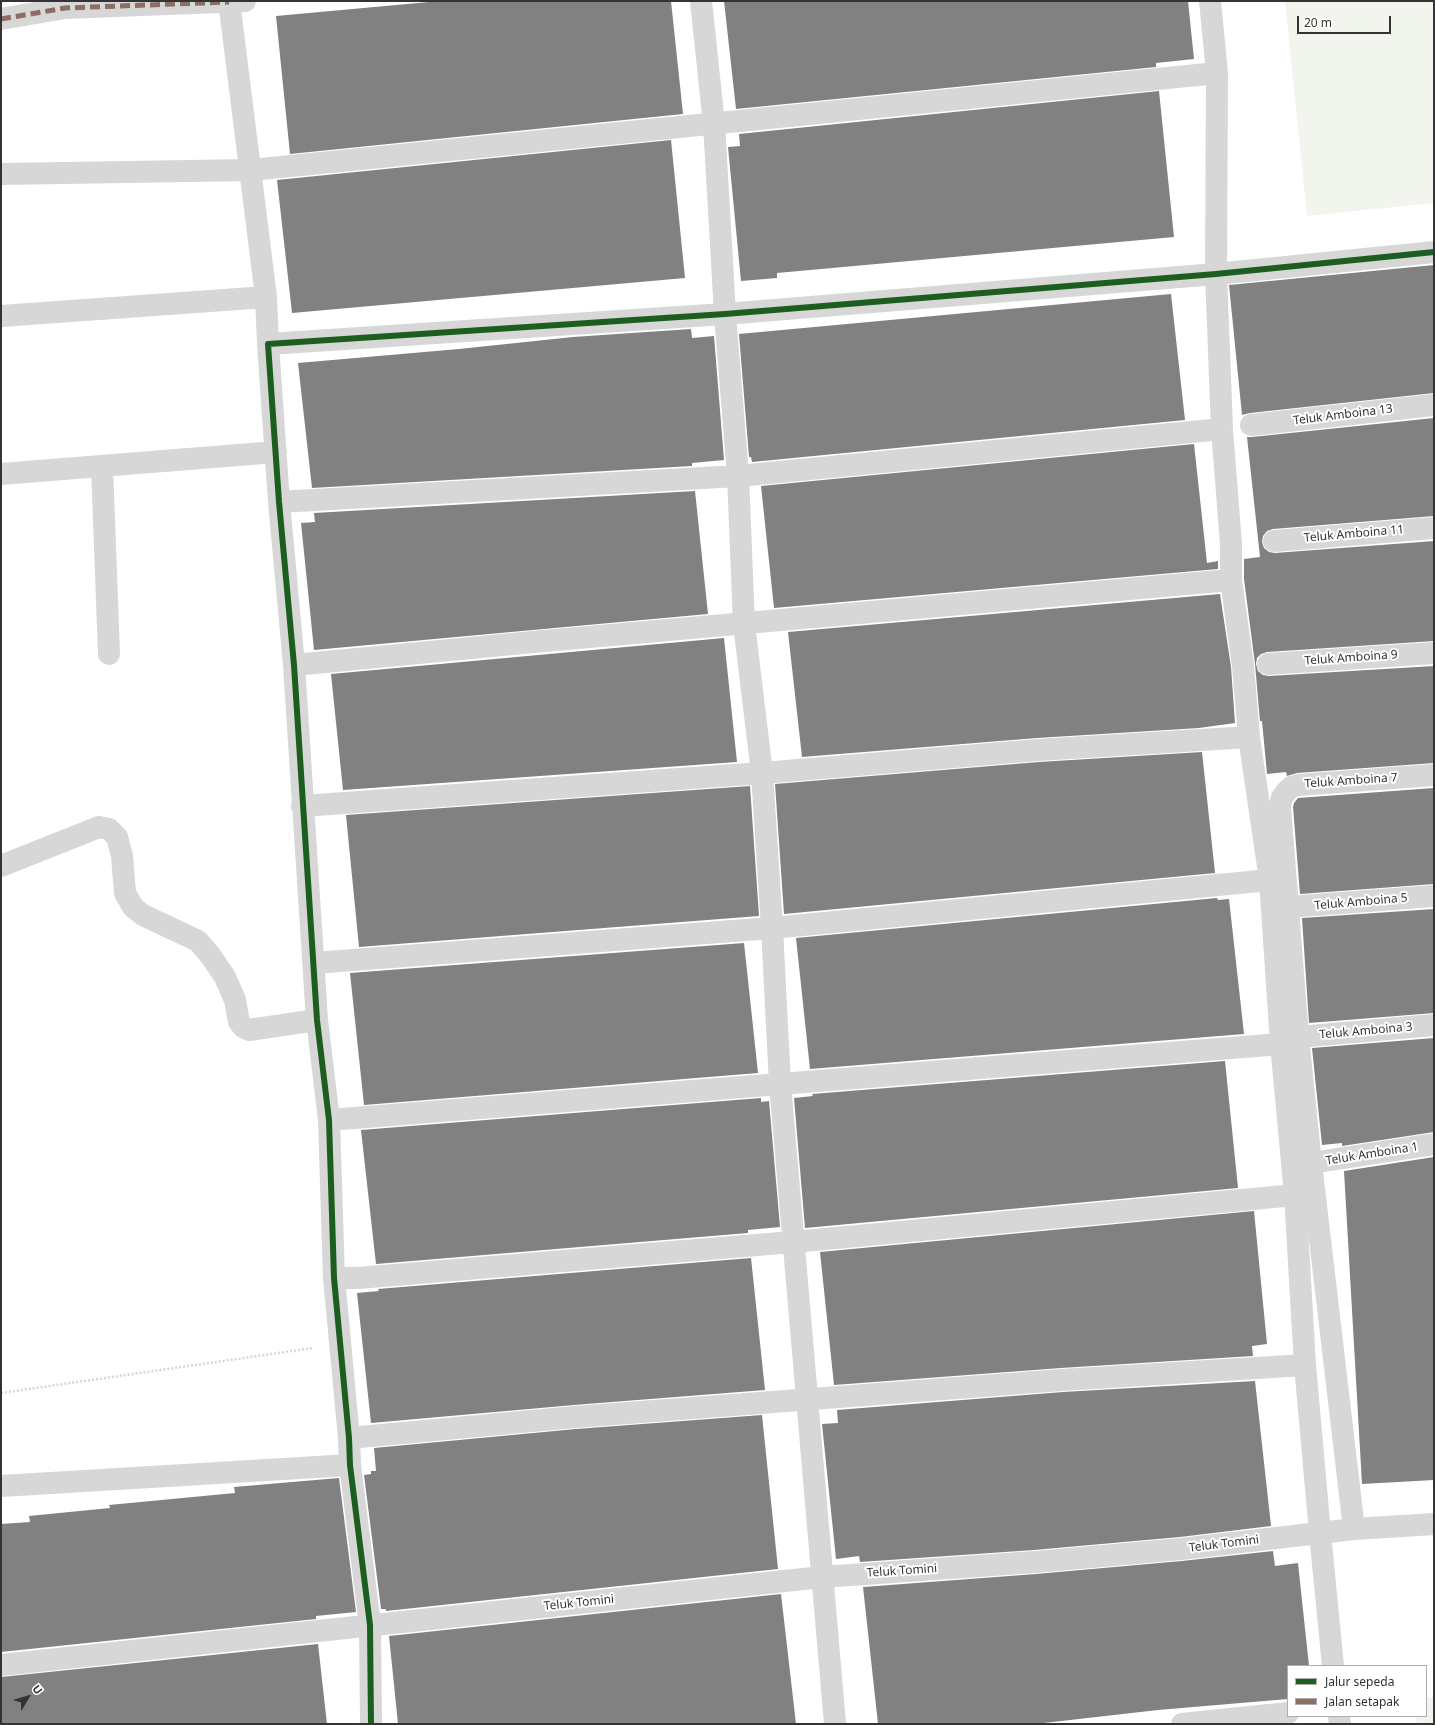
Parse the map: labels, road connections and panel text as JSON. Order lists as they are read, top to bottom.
{
  "streets": {
    "street": [
      "Teluk Amboina 13",
      "Teluk Amboina 11",
      "Teluk Amboina 9",
      "Teluk Amboina 7",
      "Teluk Amboina 5",
      "Teluk Amboina 3",
      "Teluk Amboina 1",
      "Teluk Tomini"
    ]
  },
  "crossings": [
    ["Teluk Amboina 7", "Teluk Amboina 5"]
  ],
  "legend": ["Jalur sepeda", "Jalan setapak"],
  "scale_bar": "20 m",
  "north": "top right"
}
